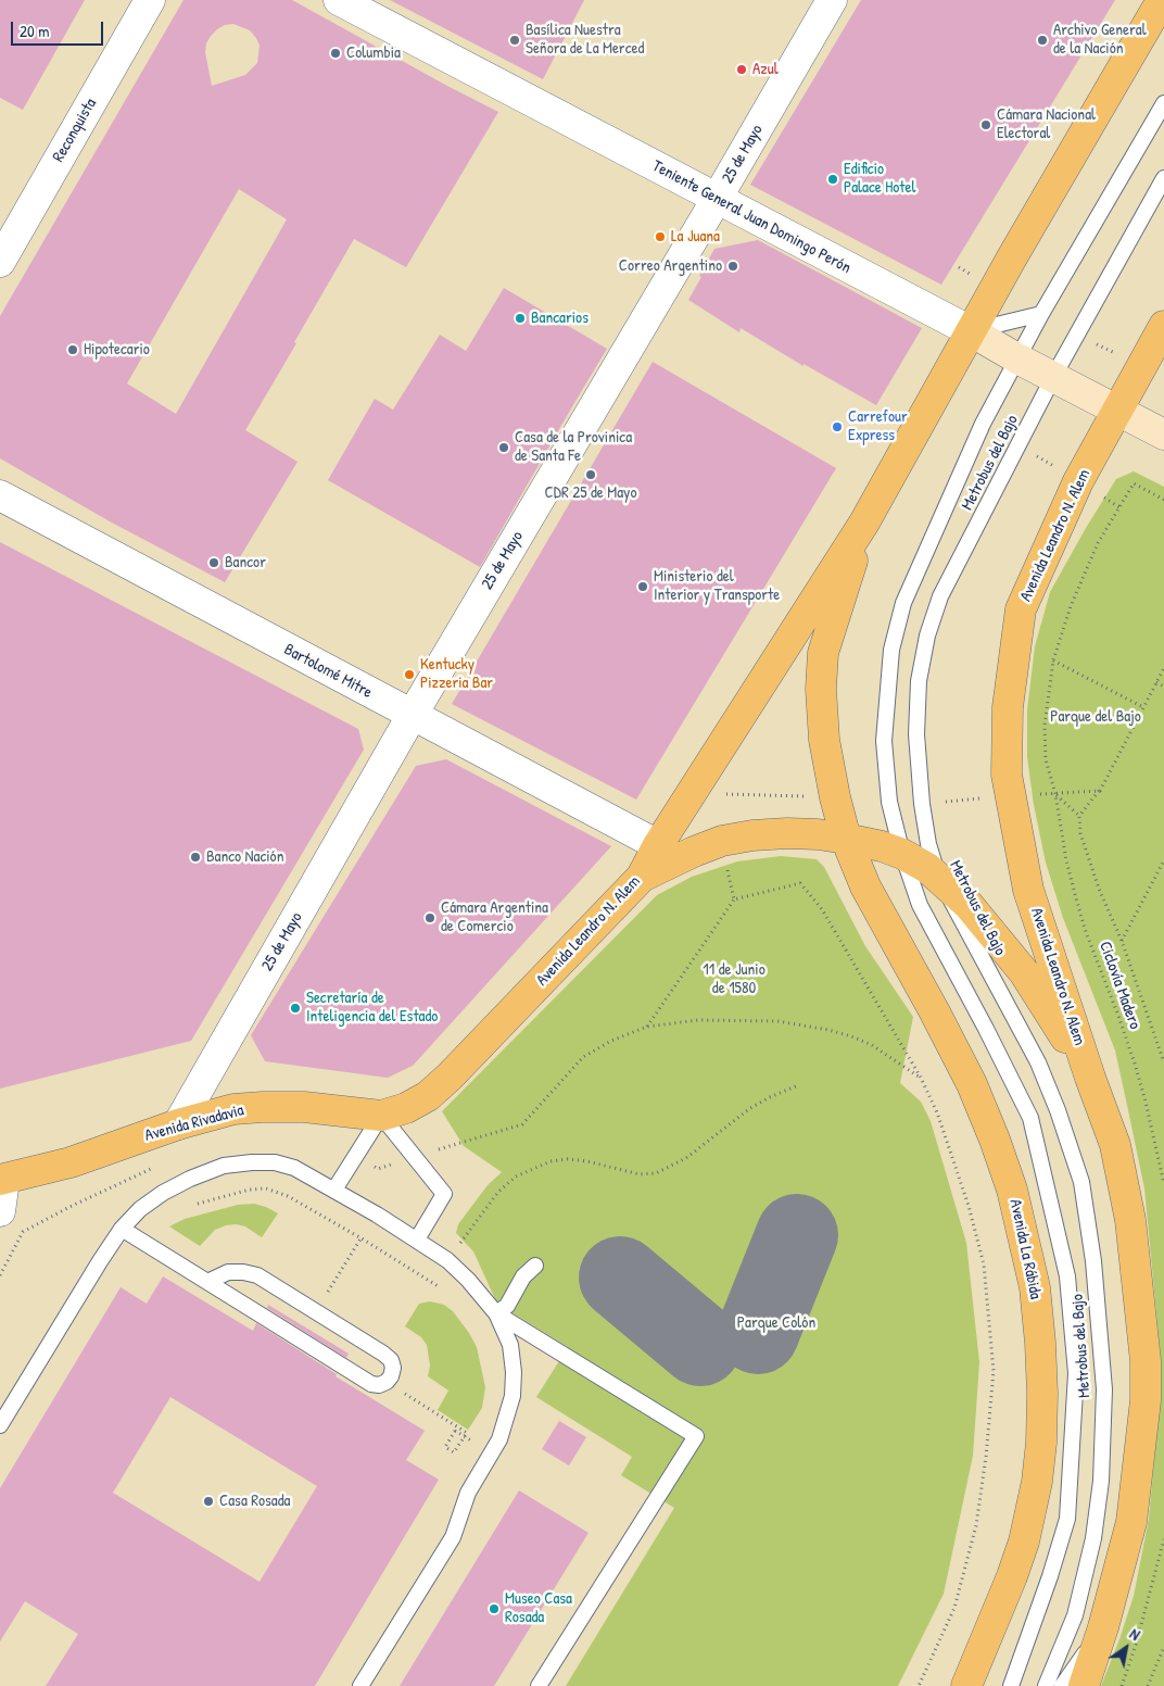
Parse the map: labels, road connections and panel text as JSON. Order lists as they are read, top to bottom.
{
  "streets": {
    "main road": [
      "Teniente General Juan Domingo Perón",
      "Avenida Leandro N. Alem",
      "Avenida Rivadavia",
      "Avenida La Rábida"
    ],
    "street": ["Reconquista", "25 de Mayo", "Bartolomé Mitre"],
    "lane": ["Metrobus del Bajo"],
    "path": ["Ciclovía Madero"]
  },
  "crossings": [
    ["25 de Mayo", "Teniente General Juan Domingo Perón"],
    ["25 de Mayo", "Bartolomé Mitre"],
    ["25 de Mayo", "Avenida Rivadavia"],
    ["Teniente General Juan Domingo Perón", "Metrobus del Bajo"],
    ["Teniente General Juan Domingo Perón", "Avenida Leandro N. Alem"],
    ["Avenida Leandro N. Alem", "Bartolomé Mitre"],
    ["Avenida Leandro N. Alem", "Avenida Rivadavia"],
    ["Avenida Leandro N. Alem", "Avenida La Rábida"]
  ],
  "parks": ["Parque del Bajo", "11 de Junio de 1580", "Parque Colón"],
  "places": [
    "Basílica Nuestra Señora de La Merced",
    "Archivo General de la Nación",
    "Columbia",
    "Azul",
    "Cámara Nacional Electoral",
    "Edificio Palace Hotel",
    "La Juana",
    "Correo Argentino",
    "Bancarios",
    "Hipotecario",
    "Carrefour Express",
    "Casa de la Provinica de Santa Fe",
    "CDR 25 de Mayo",
    "Bancor",
    "Ministerio del Interior y Transporte",
    "Kentucky Pizzeria Bar",
    "Banco Nación",
    "Cámara Argentina de Comercio",
    "Secretaría de Inteligencia del Estado",
    "Casa Rosada",
    "Museo Casa Rosada"
  ],
  "scale_bar": "20 m",
  "north": "top right"
}
